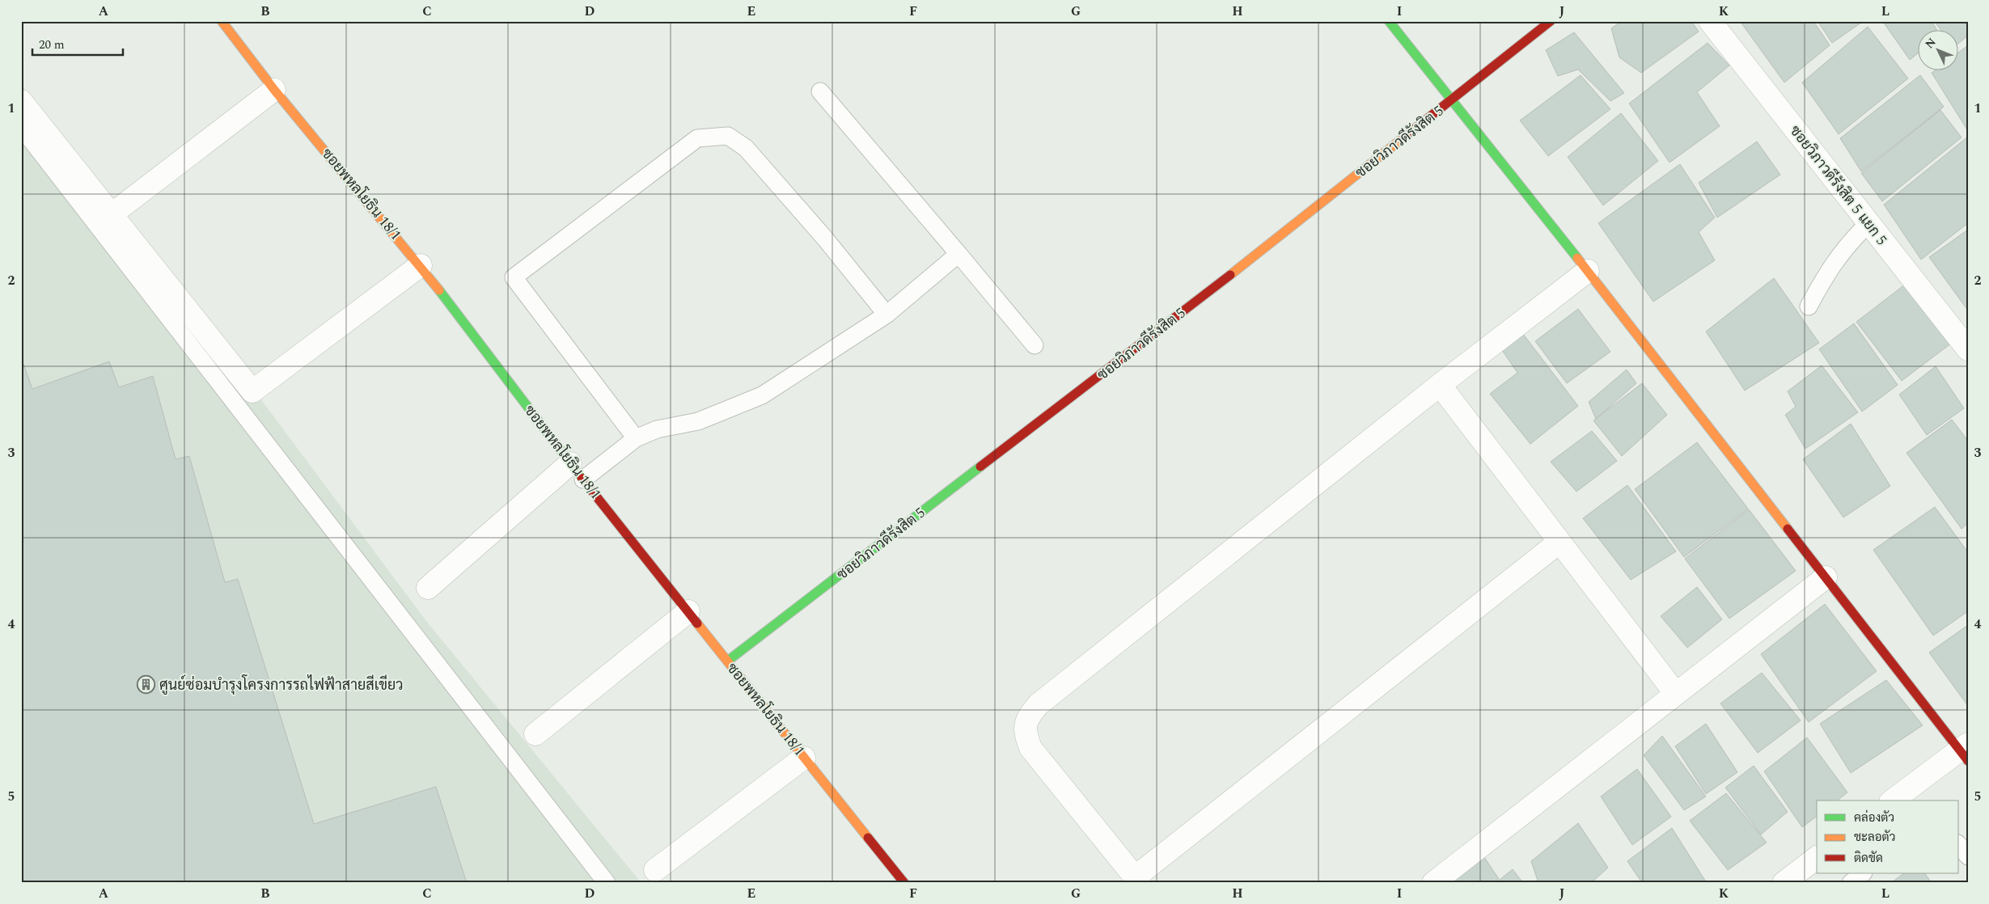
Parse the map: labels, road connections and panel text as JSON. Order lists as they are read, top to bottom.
{
  "streets": {
    "street": ["ซอยวิภาวดีรังสิต 5", "ซอยวิภาวดีรังสิต 5 แยก 5", "ซอยพหลโยธิน 18/1"]
  },
  "crossings": [
    ["ซอยวิภาวดีรังสิต 5", "ซอยพหลโยธิน 18/1"]
  ],
  "places": {
    "building": ["ศูนย์ซ่อมบำรุงโครงการรถไฟฟ้าสายสีเขียว"]
  },
  "legend": ["คล่องตัว", "ชะลอตัว", "ติดขัด"],
  "scale_bar": "20 m",
  "north": "top left",
  "grid": {
    "columns": [
      "A",
      "B",
      "C",
      "D",
      "E",
      "F",
      "G",
      "H",
      "I",
      "J",
      "K",
      "L"
    ],
    "rows": [
      "1",
      "2",
      "3",
      "4",
      "5"
    ]
  }
}
